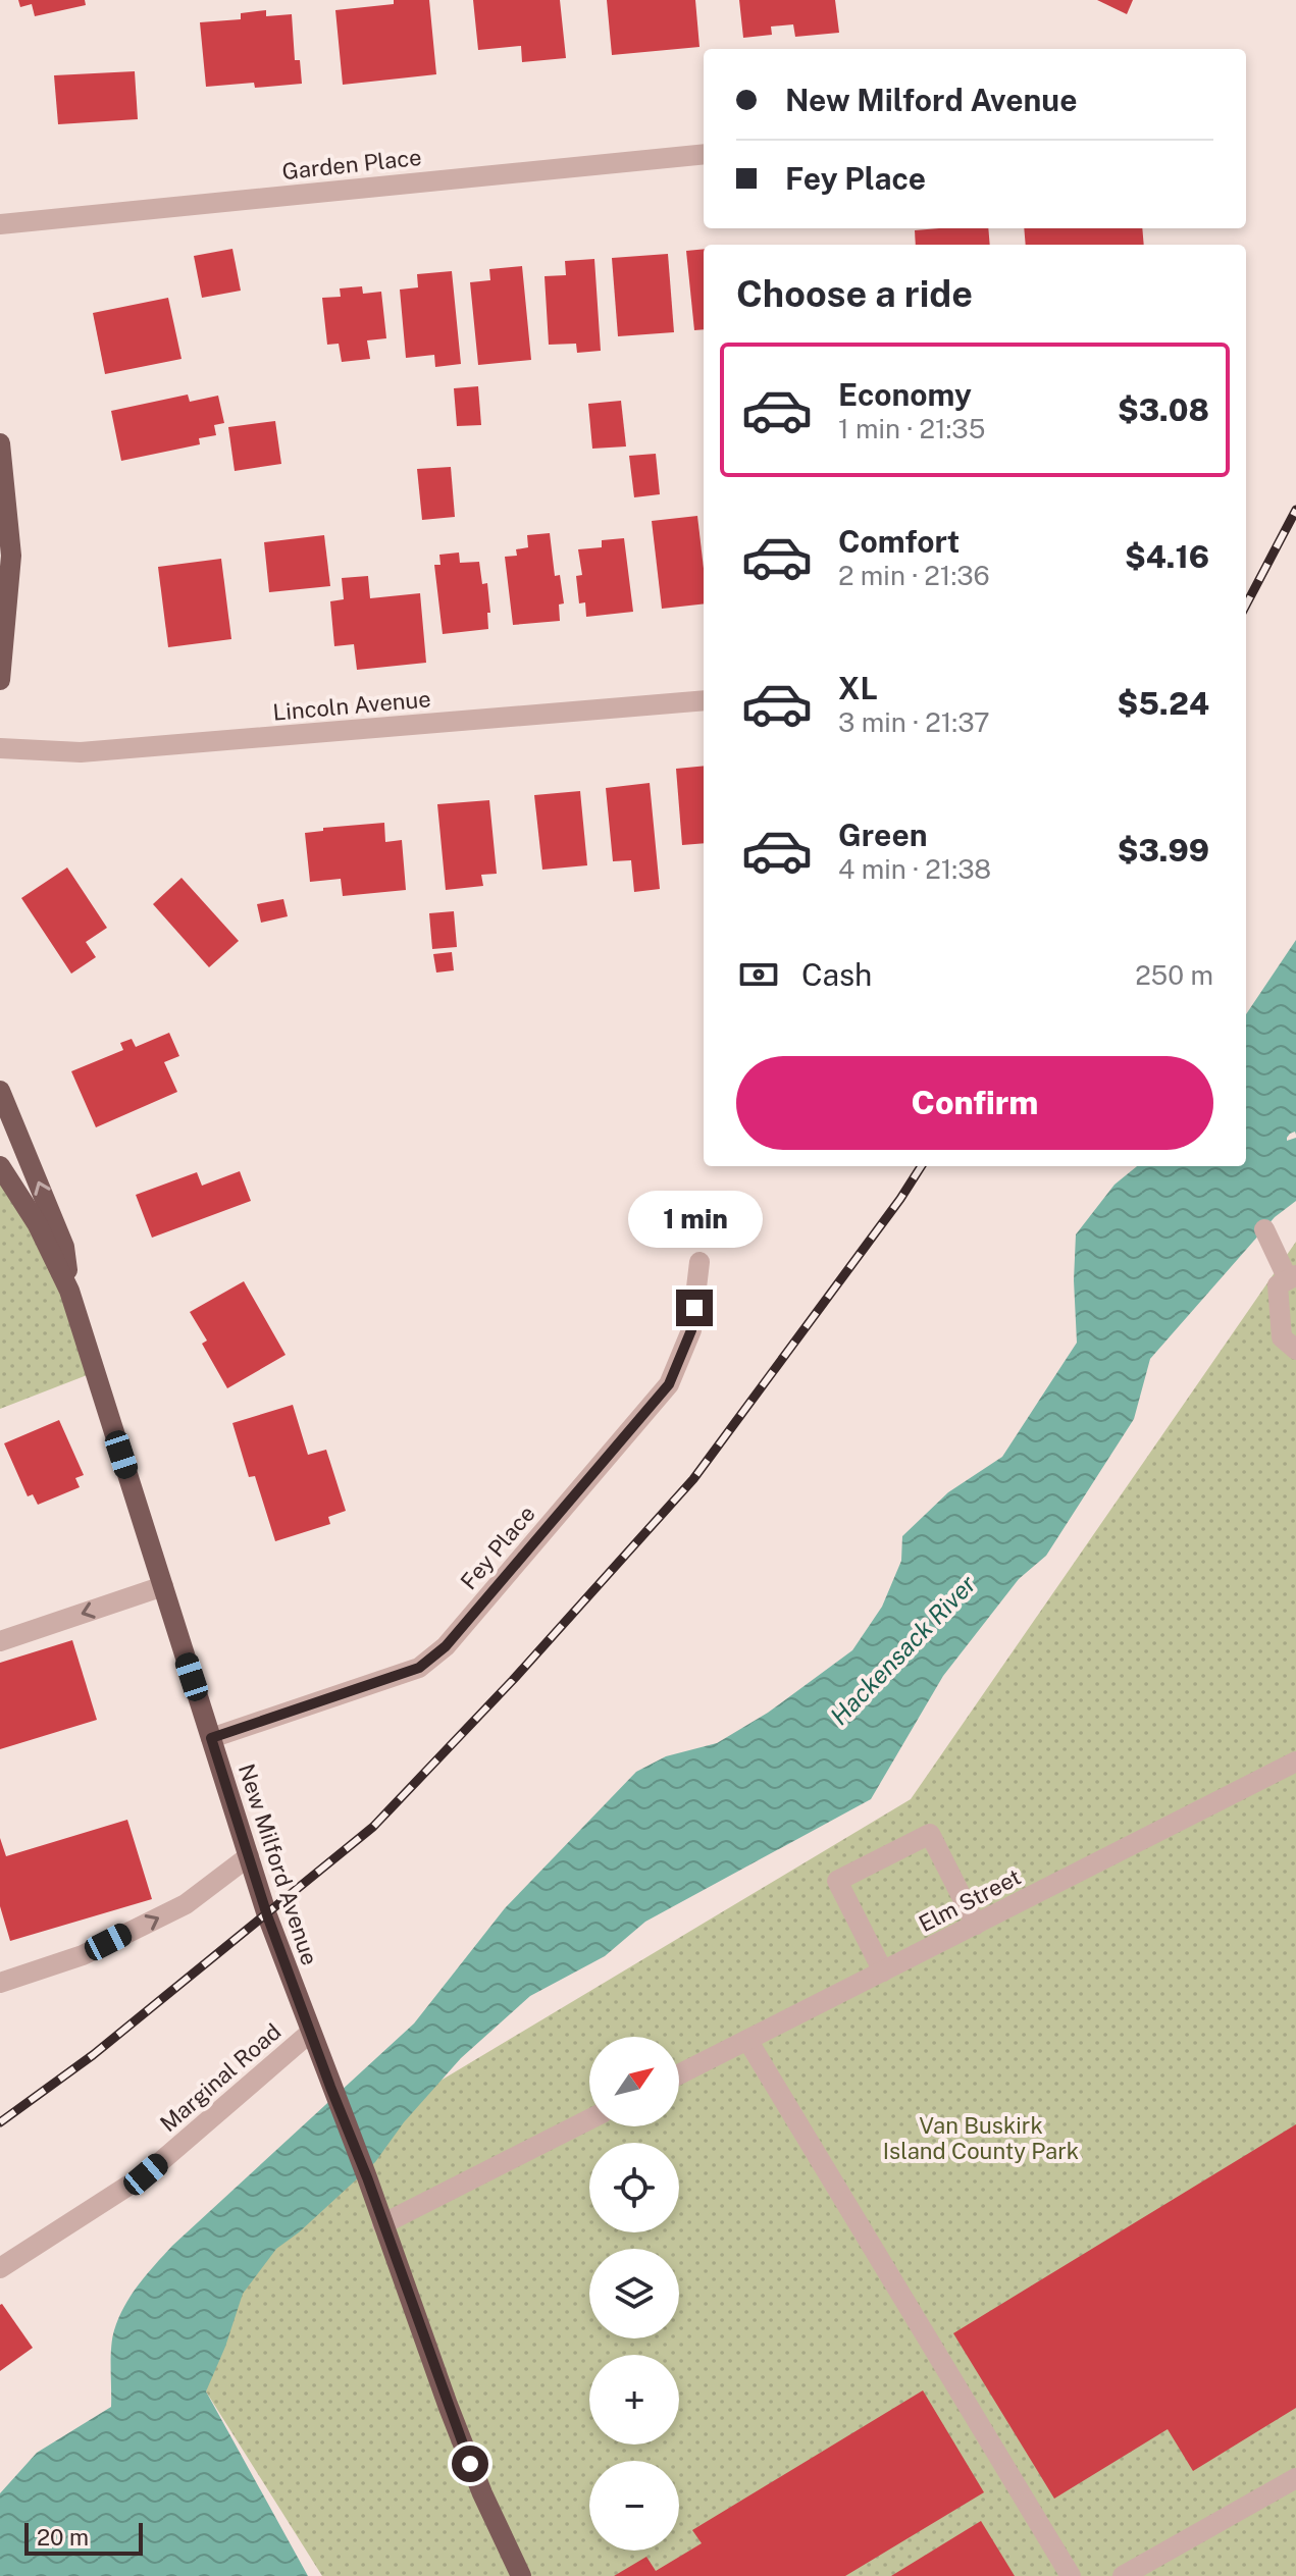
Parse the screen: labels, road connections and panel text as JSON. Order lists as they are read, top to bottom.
{
  "streets": {
    "main road": ["New Milford Avenue"],
    "street": [
      "Garden Place",
      "Lincoln Avenue",
      "Fey Place",
      "Elm Street",
      "Marginal Road"
    ]
  },
  "crossings": [
    ["Fey Place", "New Milford Avenue"],
    ["New Milford Avenue", "Marginal Road"]
  ],
  "water": ["Hackensack River"],
  "parks": ["Van Buskirk Island County Park"],
  "scale_bar": "20 m",
  "north": "top right",
  "page": {
    "banner": ["New Milford Avenue", "Fey Place"],
    "heading": "Choose a ride",
    "list": [
      {
        "name": "Economy",
        "note": "1 min · 21:35",
        "value": "$3.08"
      },
      {
        "name": "Comfort",
        "note": "2 min · 21:36",
        "value": "$4.16"
      },
      {
        "name": "XL",
        "note": "3 min · 21:37",
        "value": "$5.24"
      },
      {
        "name": "Green",
        "note": "4 min · 21:38",
        "value": "$3.99"
      }
    ],
    "pay": ["Cash", "250 m"],
    "buttons": "Confirm",
    "bubble": "1 min",
    "map_buttons": ["+", "−"],
    "scale": "20 m"
  }
}
